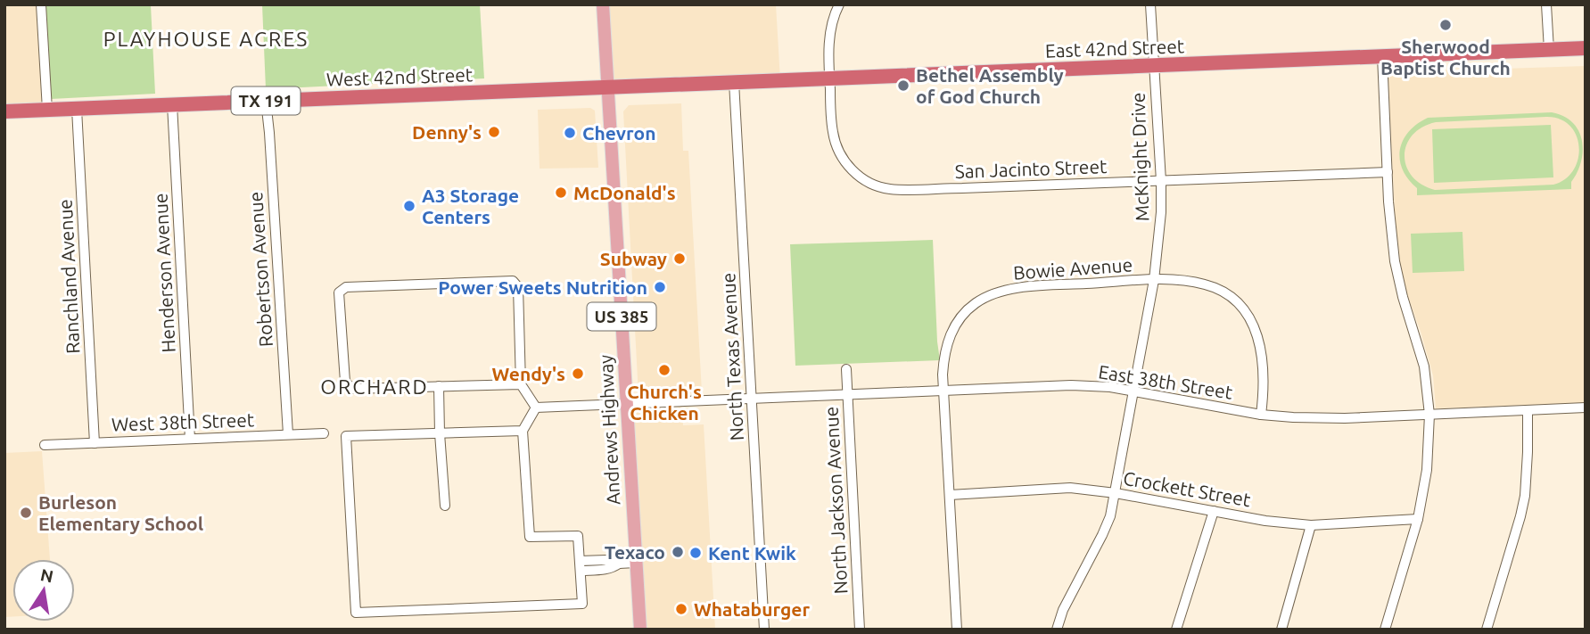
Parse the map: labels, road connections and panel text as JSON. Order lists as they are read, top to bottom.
{
  "streets": {
    "highway": ["East 42nd Street", "West 42nd Street", "TX 191"],
    "main road": ["US 385", "Andrews Highway"],
    "street": [
      "McKnight Drive",
      "San Jacinto Street",
      "Bowie Avenue",
      "Robertson Avenue",
      "Henderson Avenue",
      "Ranchland Avenue",
      "North Texas Avenue",
      "East 38th Street",
      "West 38th Street",
      "Crockett Street",
      "North Jackson Avenue"
    ]
  },
  "crossings": [
    ["East 42nd Street", "West 42nd Street"],
    ["East 42nd Street", "McKnight Drive"],
    ["East 42nd Street", "San Jacinto Street"],
    ["East 42nd Street", "North Texas Avenue"],
    ["East 42nd Street", "Andrews Highway"],
    ["West 42nd Street", "Robertson Avenue"],
    ["West 42nd Street", "Henderson Avenue"],
    ["West 42nd Street", "Ranchland Avenue"],
    ["West 42nd Street", "Andrews Highway"],
    ["McKnight Drive", "San Jacinto Street"],
    ["McKnight Drive", "Bowie Avenue"],
    ["McKnight Drive", "East 38th Street"],
    ["McKnight Drive", "Crockett Street"],
    ["Bowie Avenue", "East 38th Street"],
    ["Bowie Avenue", "Crockett Street"],
    ["Robertson Avenue", "West 38th Street"],
    ["Henderson Avenue", "West 38th Street"],
    ["Ranchland Avenue", "West 38th Street"],
    ["North Texas Avenue", "East 38th Street"],
    ["East 38th Street", "Andrews Highway"],
    ["East 38th Street", "North Jackson Avenue"]
  ],
  "districts": ["PLAYHOUSE ACRES", "ORCHARD"],
  "places": [
    "Sherwood Baptist Church",
    "Bethel Assembly of God Church",
    "Denny's",
    "Chevron",
    "McDonald's",
    "A3 Storage Centers",
    "Subway",
    "Power Sweets Nutrition",
    "Church's Chicken",
    "Wendy's",
    "Burleson Elementary School",
    "Texaco",
    "Kent Kwik",
    "Whataburger"
  ],
  "north": "top"
}
